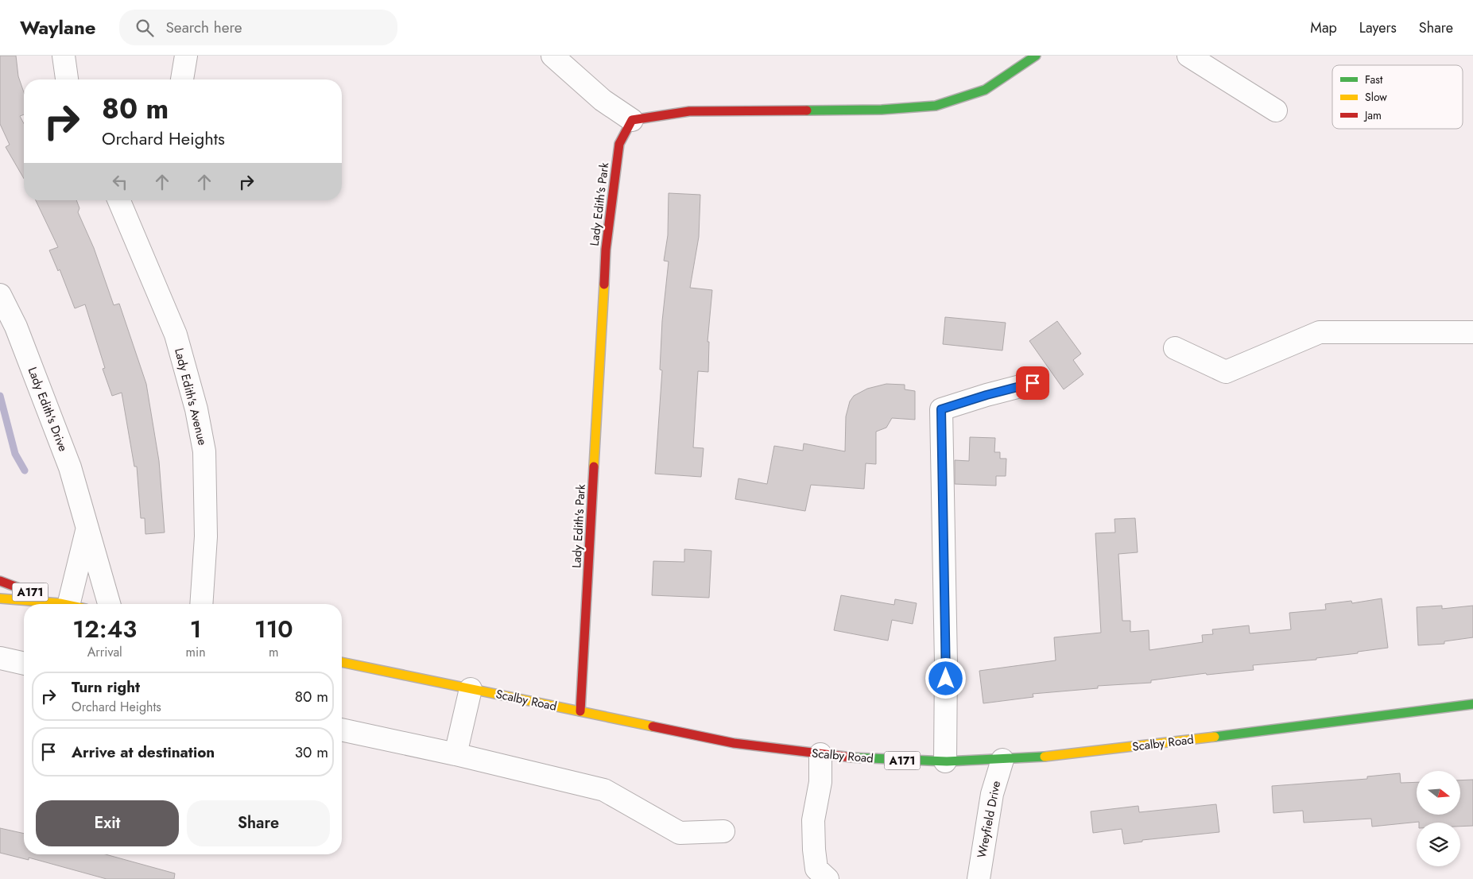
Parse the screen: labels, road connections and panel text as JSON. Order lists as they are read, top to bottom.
{
  "streets": {
    "main road": ["Lady Edith's Park", "A171", "Scalby Road"],
    "street": ["Lady Edith's Avenue", "Lady Edith's Drive", "Wreyfield Drive"]
  },
  "crossings": [
    ["Lady Edith's Park", "Scalby Road"],
    ["Scalby Road", "Wreyfield Drive"]
  ],
  "legend": ["Fast", "Slow", "Jam"],
  "north": "right",
  "page": {
    "header": "Waylane",
    "search": "Search here",
    "nav": ["Map", "Layers", "Share"],
    "turn": ["80 m", "Orchard Heights"],
    "eta": [
      "12:43",
      "Arrival",
      "1",
      "min",
      "110",
      "m"
    ],
    "list": [
      {
        "name": "Turn right",
        "note": "Orchard Heights",
        "value": "80 m"
      },
      {
        "name": "Arrive at destination",
        "value": "30 m"
      }
    ],
    "buttons": ["Exit", "Share"]
  }
}
